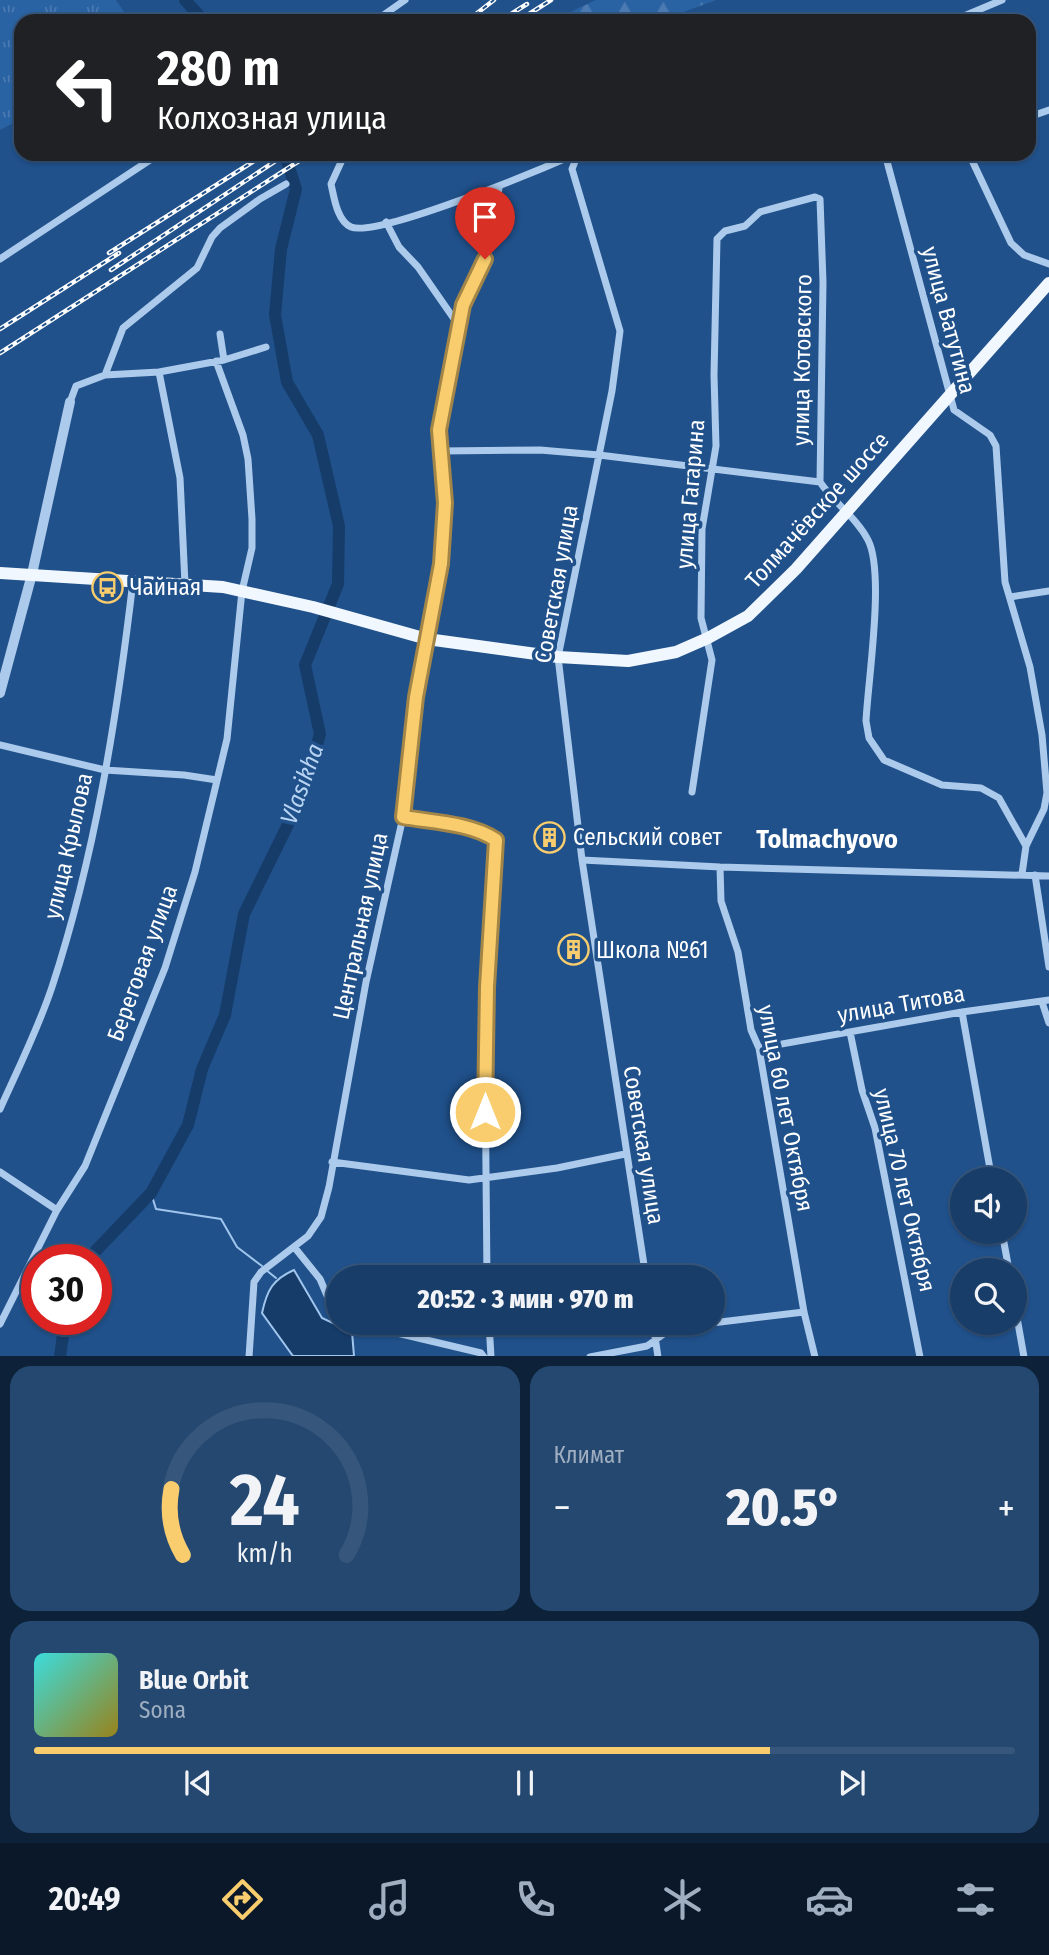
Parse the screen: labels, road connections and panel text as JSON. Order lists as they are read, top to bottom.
{
  "streets": {
    "main road": ["Толмачёвское шоссе"],
    "street": [
      "улица Ватутина",
      "улица Котовского",
      "улица Гагарина",
      "Советская улица",
      "улица Крылова",
      "Центральная улица",
      "Береговая улица",
      "улица Титова",
      "улица 60 лет Октября",
      "улица 70 лет Октября"
    ]
  },
  "crossings": [
    ["улица Ватутина", "Толмачёвское шоссе"],
    ["улица Котовского", "улица Гагарина"],
    ["улица Гагарина", "Толмачёвское шоссе"],
    ["Толмачёвское шоссе", "Советская улица"],
    ["Толмачёвское шоссе", "улица Крылова"],
    ["Толмачёвское шоссе", "Центральная улица"],
    ["Толмачёвское шоссе", "Береговая улица"],
    ["улица Титова", "улица 60 лет Октября"],
    ["улица Титова", "улица 70 лет Октября"]
  ],
  "districts": ["Tolmachyovo"],
  "water": ["Vlasikha"],
  "places": {
    "bus stop": ["Чайная"],
    "building": ["Сельский совет", "Школа №61"]
  },
  "page": {
    "turn": ["280 m", "Колхозная улица"],
    "limit": "30",
    "trip": "20:52 · 3 мин · 970 m",
    "tile": "Климат",
    "heat": ["−", "20.5°", "+"],
    "song": ["Blue Orbit", "Sona"],
    "tabs": "20:49",
    "gauge": ["24", "km/h"]
  }
}
